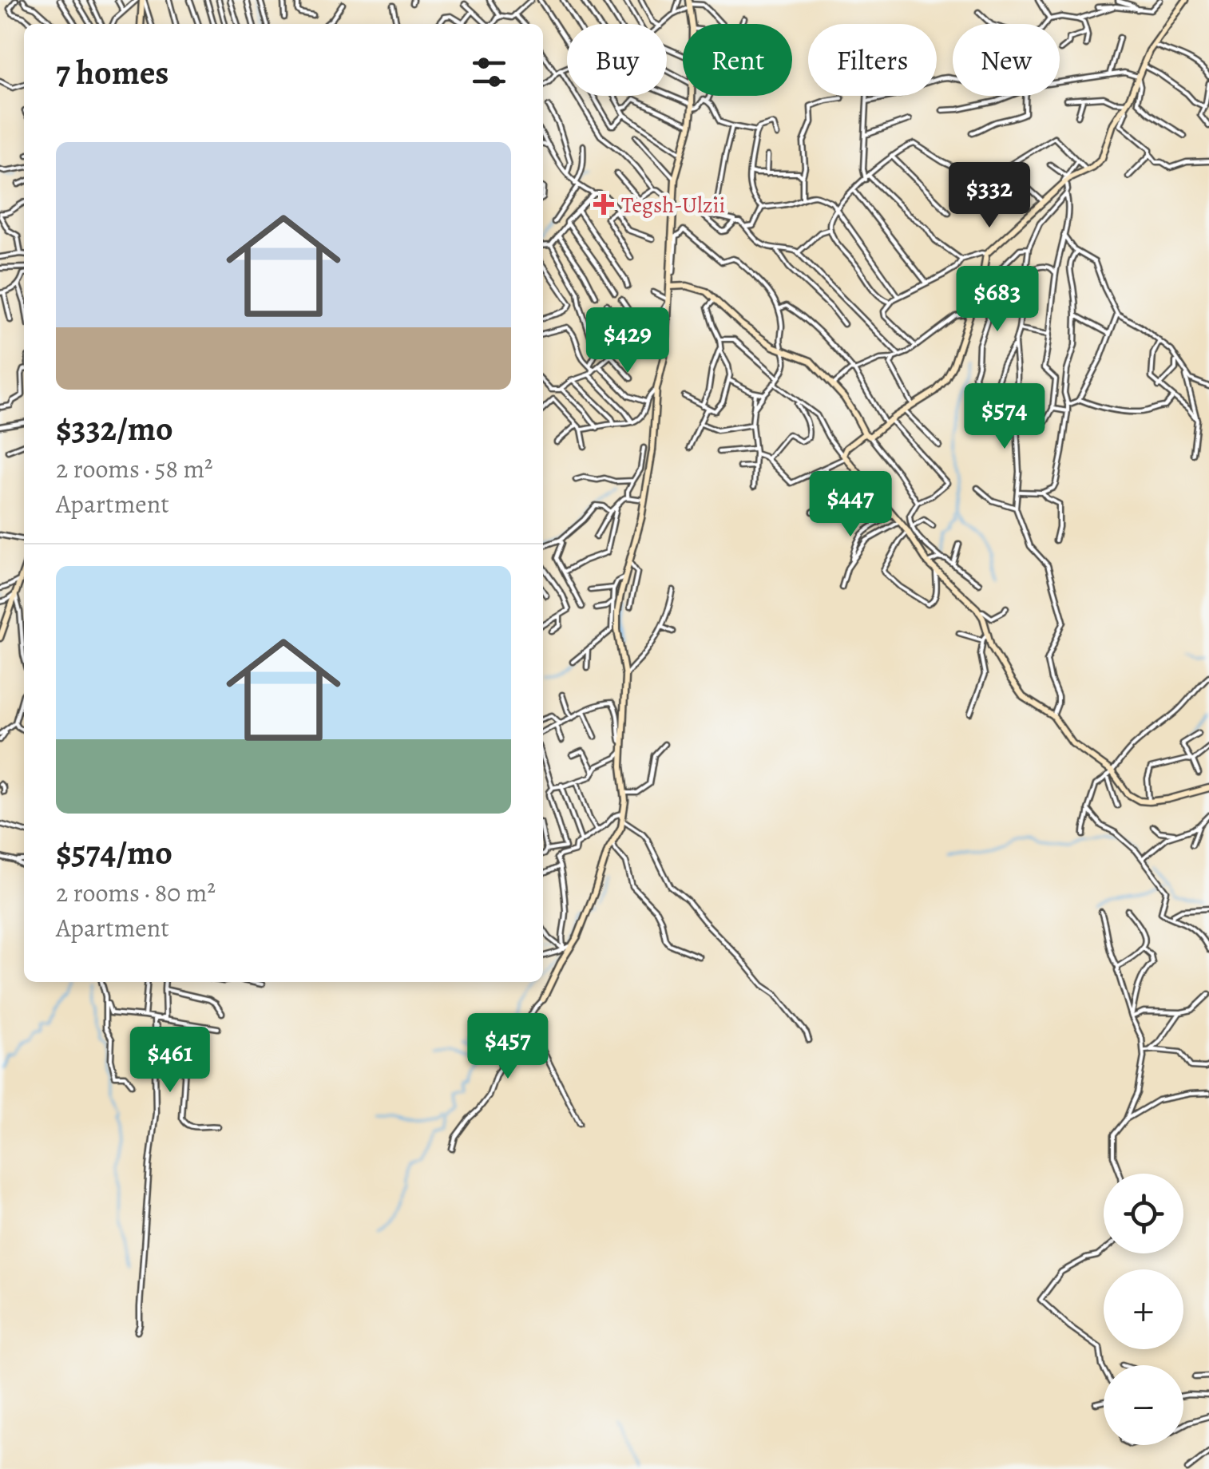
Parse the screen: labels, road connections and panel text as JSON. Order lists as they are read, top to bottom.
{
  "places": {
    "health": ["Tegsh-Ulzii"]
  },
  "page": {
    "chip": [
      "Buy",
      "Rent",
      "Filters",
      "New"
    ],
    "heading": "7 homes",
    "list": [
      {
        "name": "$332/mo",
        "note": "2 rooms · 58 m² · Apartment"
      },
      {
        "name": "$574/mo",
        "note": "2 rooms · 80 m² · Apartment"
      }
    ],
    "price": [
      "$332",
      "$683",
      "$429",
      "$574",
      "$447",
      "$457",
      "$461"
    ],
    "map_buttons": ["+", "−"]
  }
}
